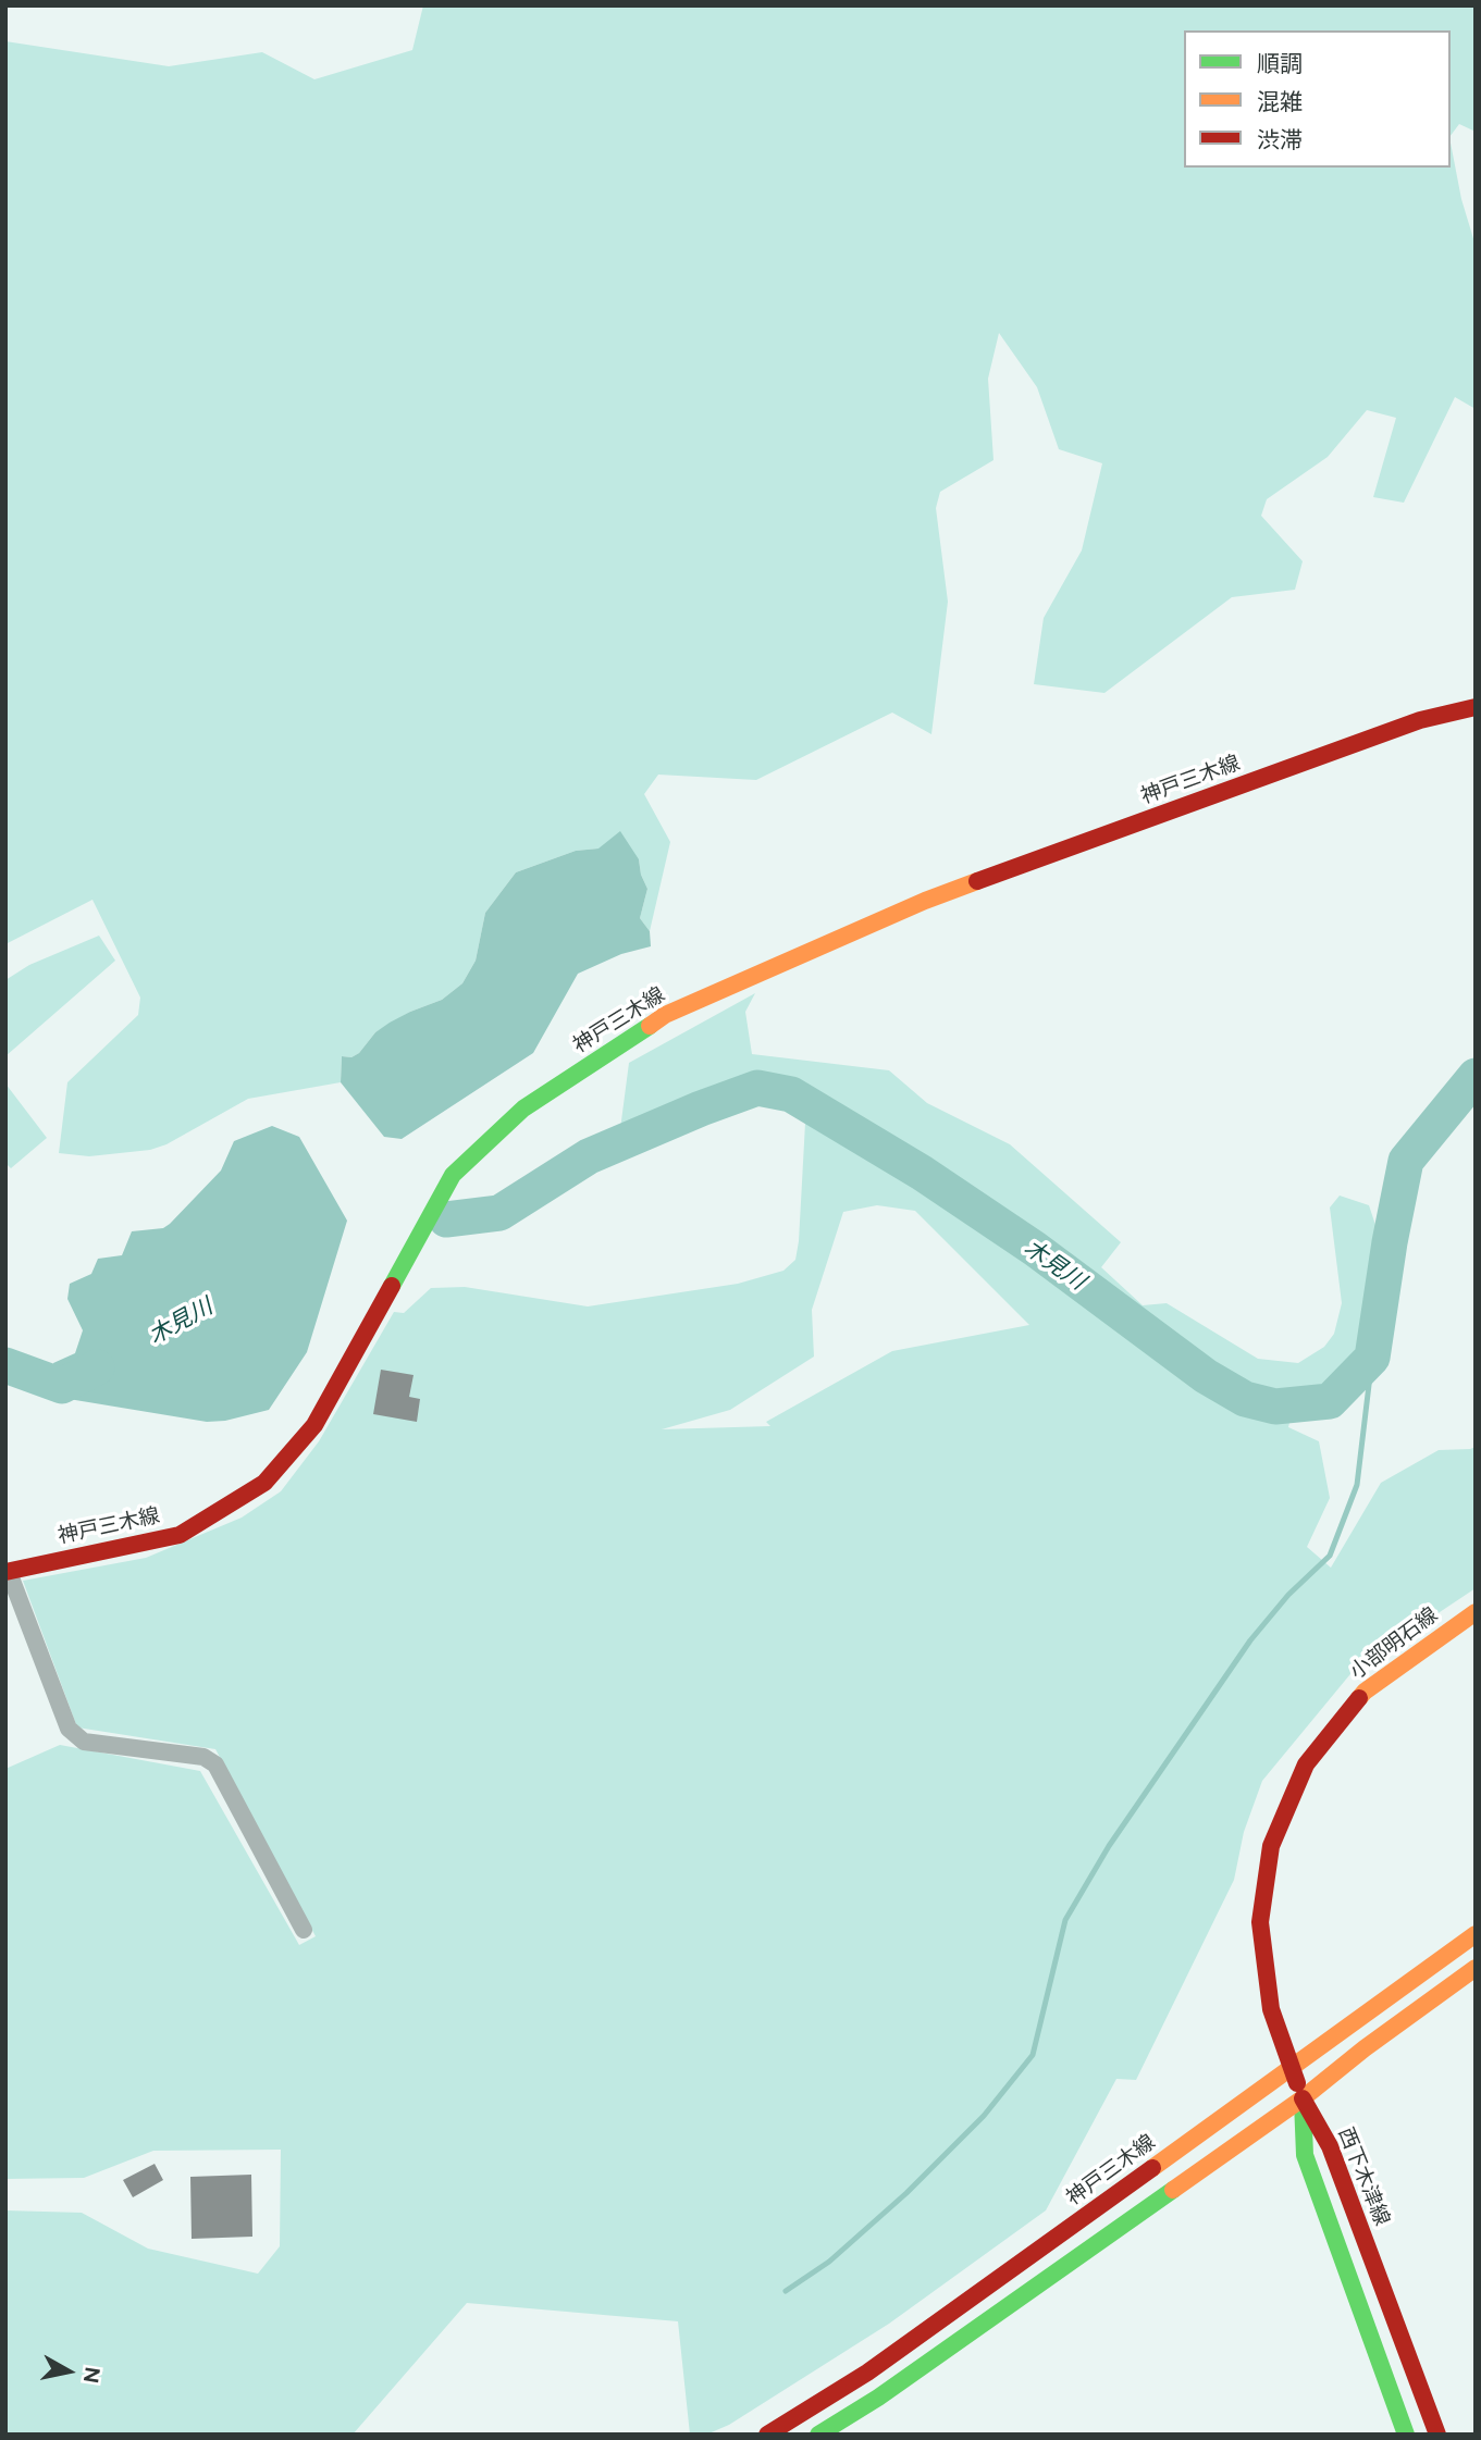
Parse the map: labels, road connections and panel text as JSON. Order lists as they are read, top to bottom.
{
  "streets": {
    "main road": ["神戸三木線", "小部明石線", "西下木津線"]
  },
  "crossings": [
    ["神戸三木線", "小部明石線"],
    ["小部明石線", "西下木津線"]
  ],
  "water": ["木見川"],
  "legend": ["順調", "混雑", "渋滞"],
  "north": "right"
}
